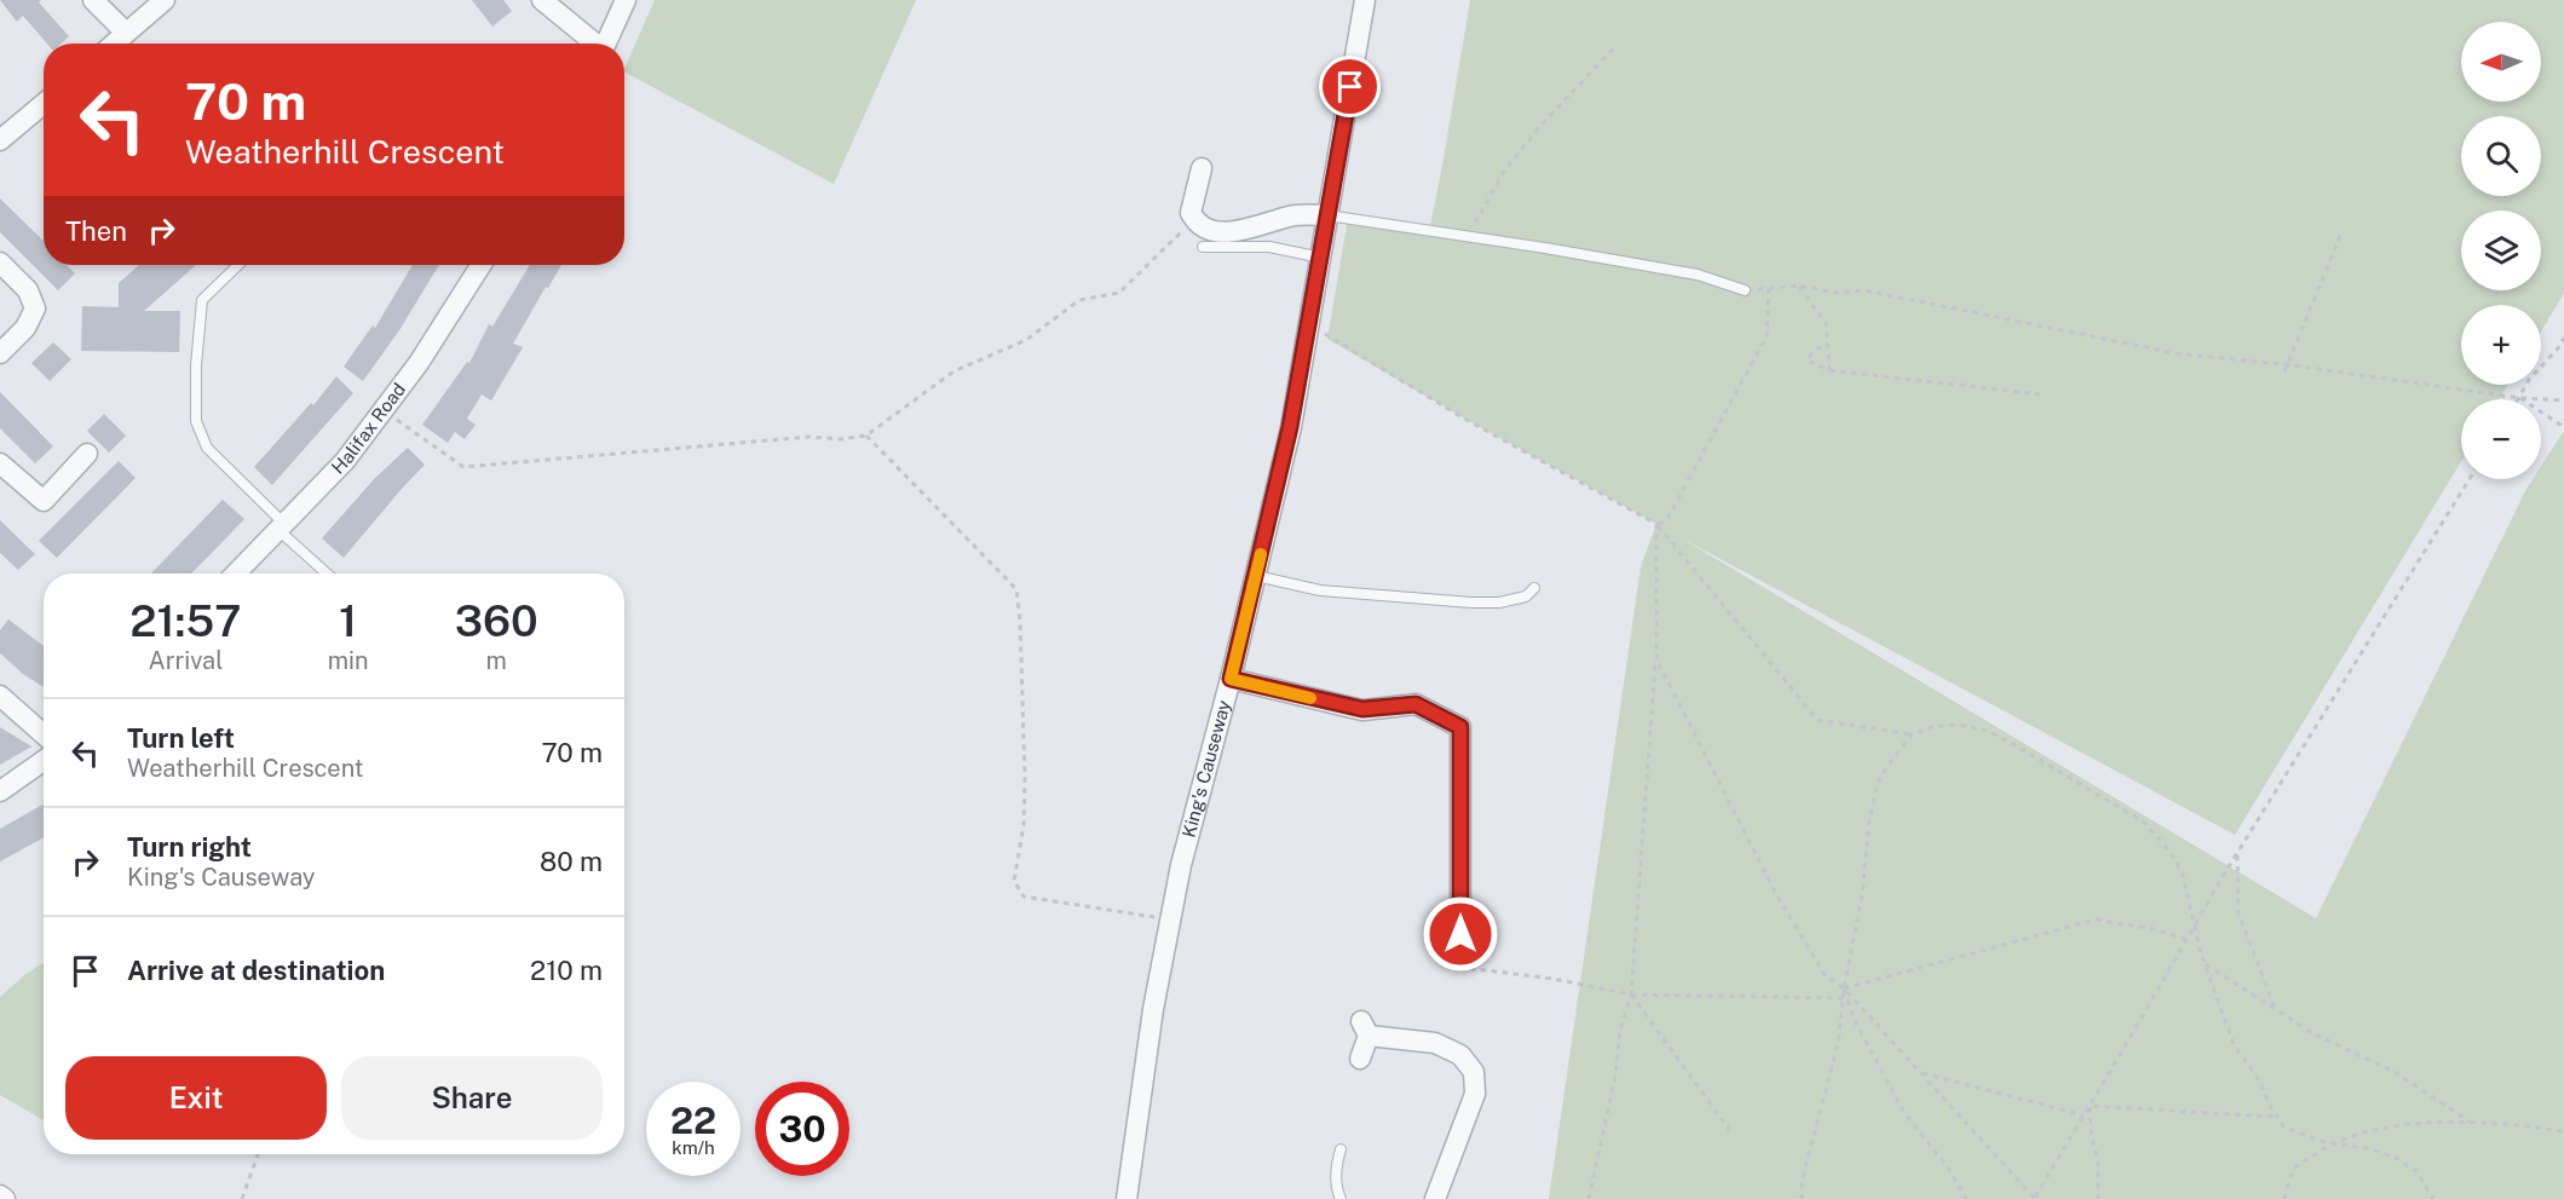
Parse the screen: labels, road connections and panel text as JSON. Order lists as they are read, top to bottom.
{
  "streets": {
    "street": ["Halifax Road", "King's Causeway"]
  },
  "north": "left",
  "page": {
    "map_buttons": ["+", "−"],
    "turn": ["70 m", "Weatherhill Crescent"],
    "then": "Then",
    "eta": [
      "21:57",
      "Arrival",
      "1",
      "min",
      "360",
      "m"
    ],
    "list": [
      {
        "name": "Turn left",
        "note": "Weatherhill Crescent",
        "value": "70 m"
      },
      {
        "name": "Turn right",
        "note": "King's Causeway",
        "value": "80 m"
      },
      {
        "name": "Arrive at destination",
        "value": "210 m"
      }
    ],
    "buttons": ["Exit", "Share"],
    "speed": "22 km/h",
    "limit": "30"
  }
}
